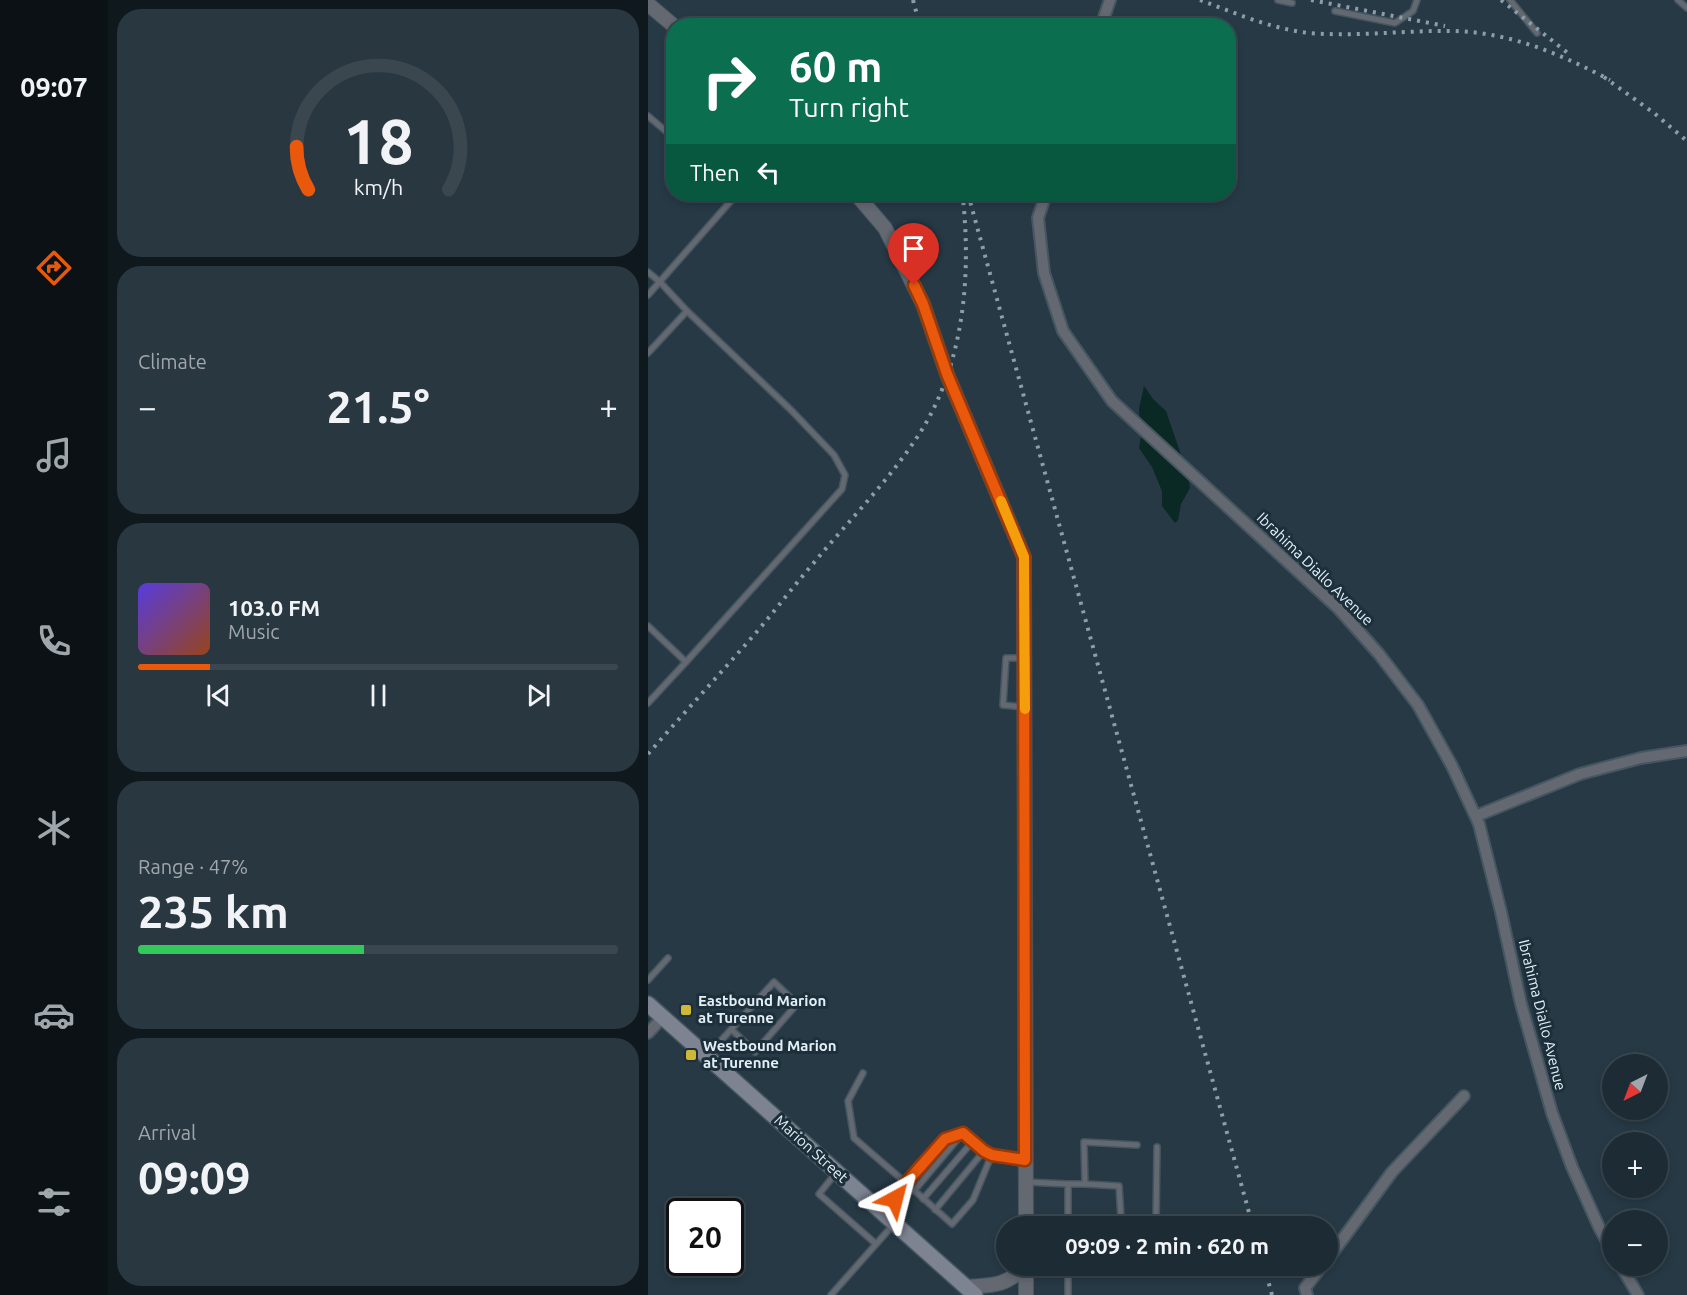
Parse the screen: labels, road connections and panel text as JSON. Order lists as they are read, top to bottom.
{
  "streets": {
    "main road": ["Marion Street"],
    "street": ["Ibrahima Diallo Avenue"]
  },
  "places": {
    "transit": ["Eastbound Marion at Turenne", "Westbound Marion at Turenne"]
  },
  "north": "bottom left",
  "page": {
    "tabs": "09:07",
    "turn": ["60 m", "Turn right"],
    "then": "Then",
    "tile": [
      "Climate",
      ["Range · 47%", "235 km"],
      ["Arrival", "09:09"]
    ],
    "heat": ["−", "21.5°", "+"],
    "song": ["103.0 FM", "Music"],
    "map_buttons": ["+", "−"],
    "limit": "20",
    "trip": "09:09 · 2 min · 620 m",
    "gauge": ["18", "km/h"]
  }
}
